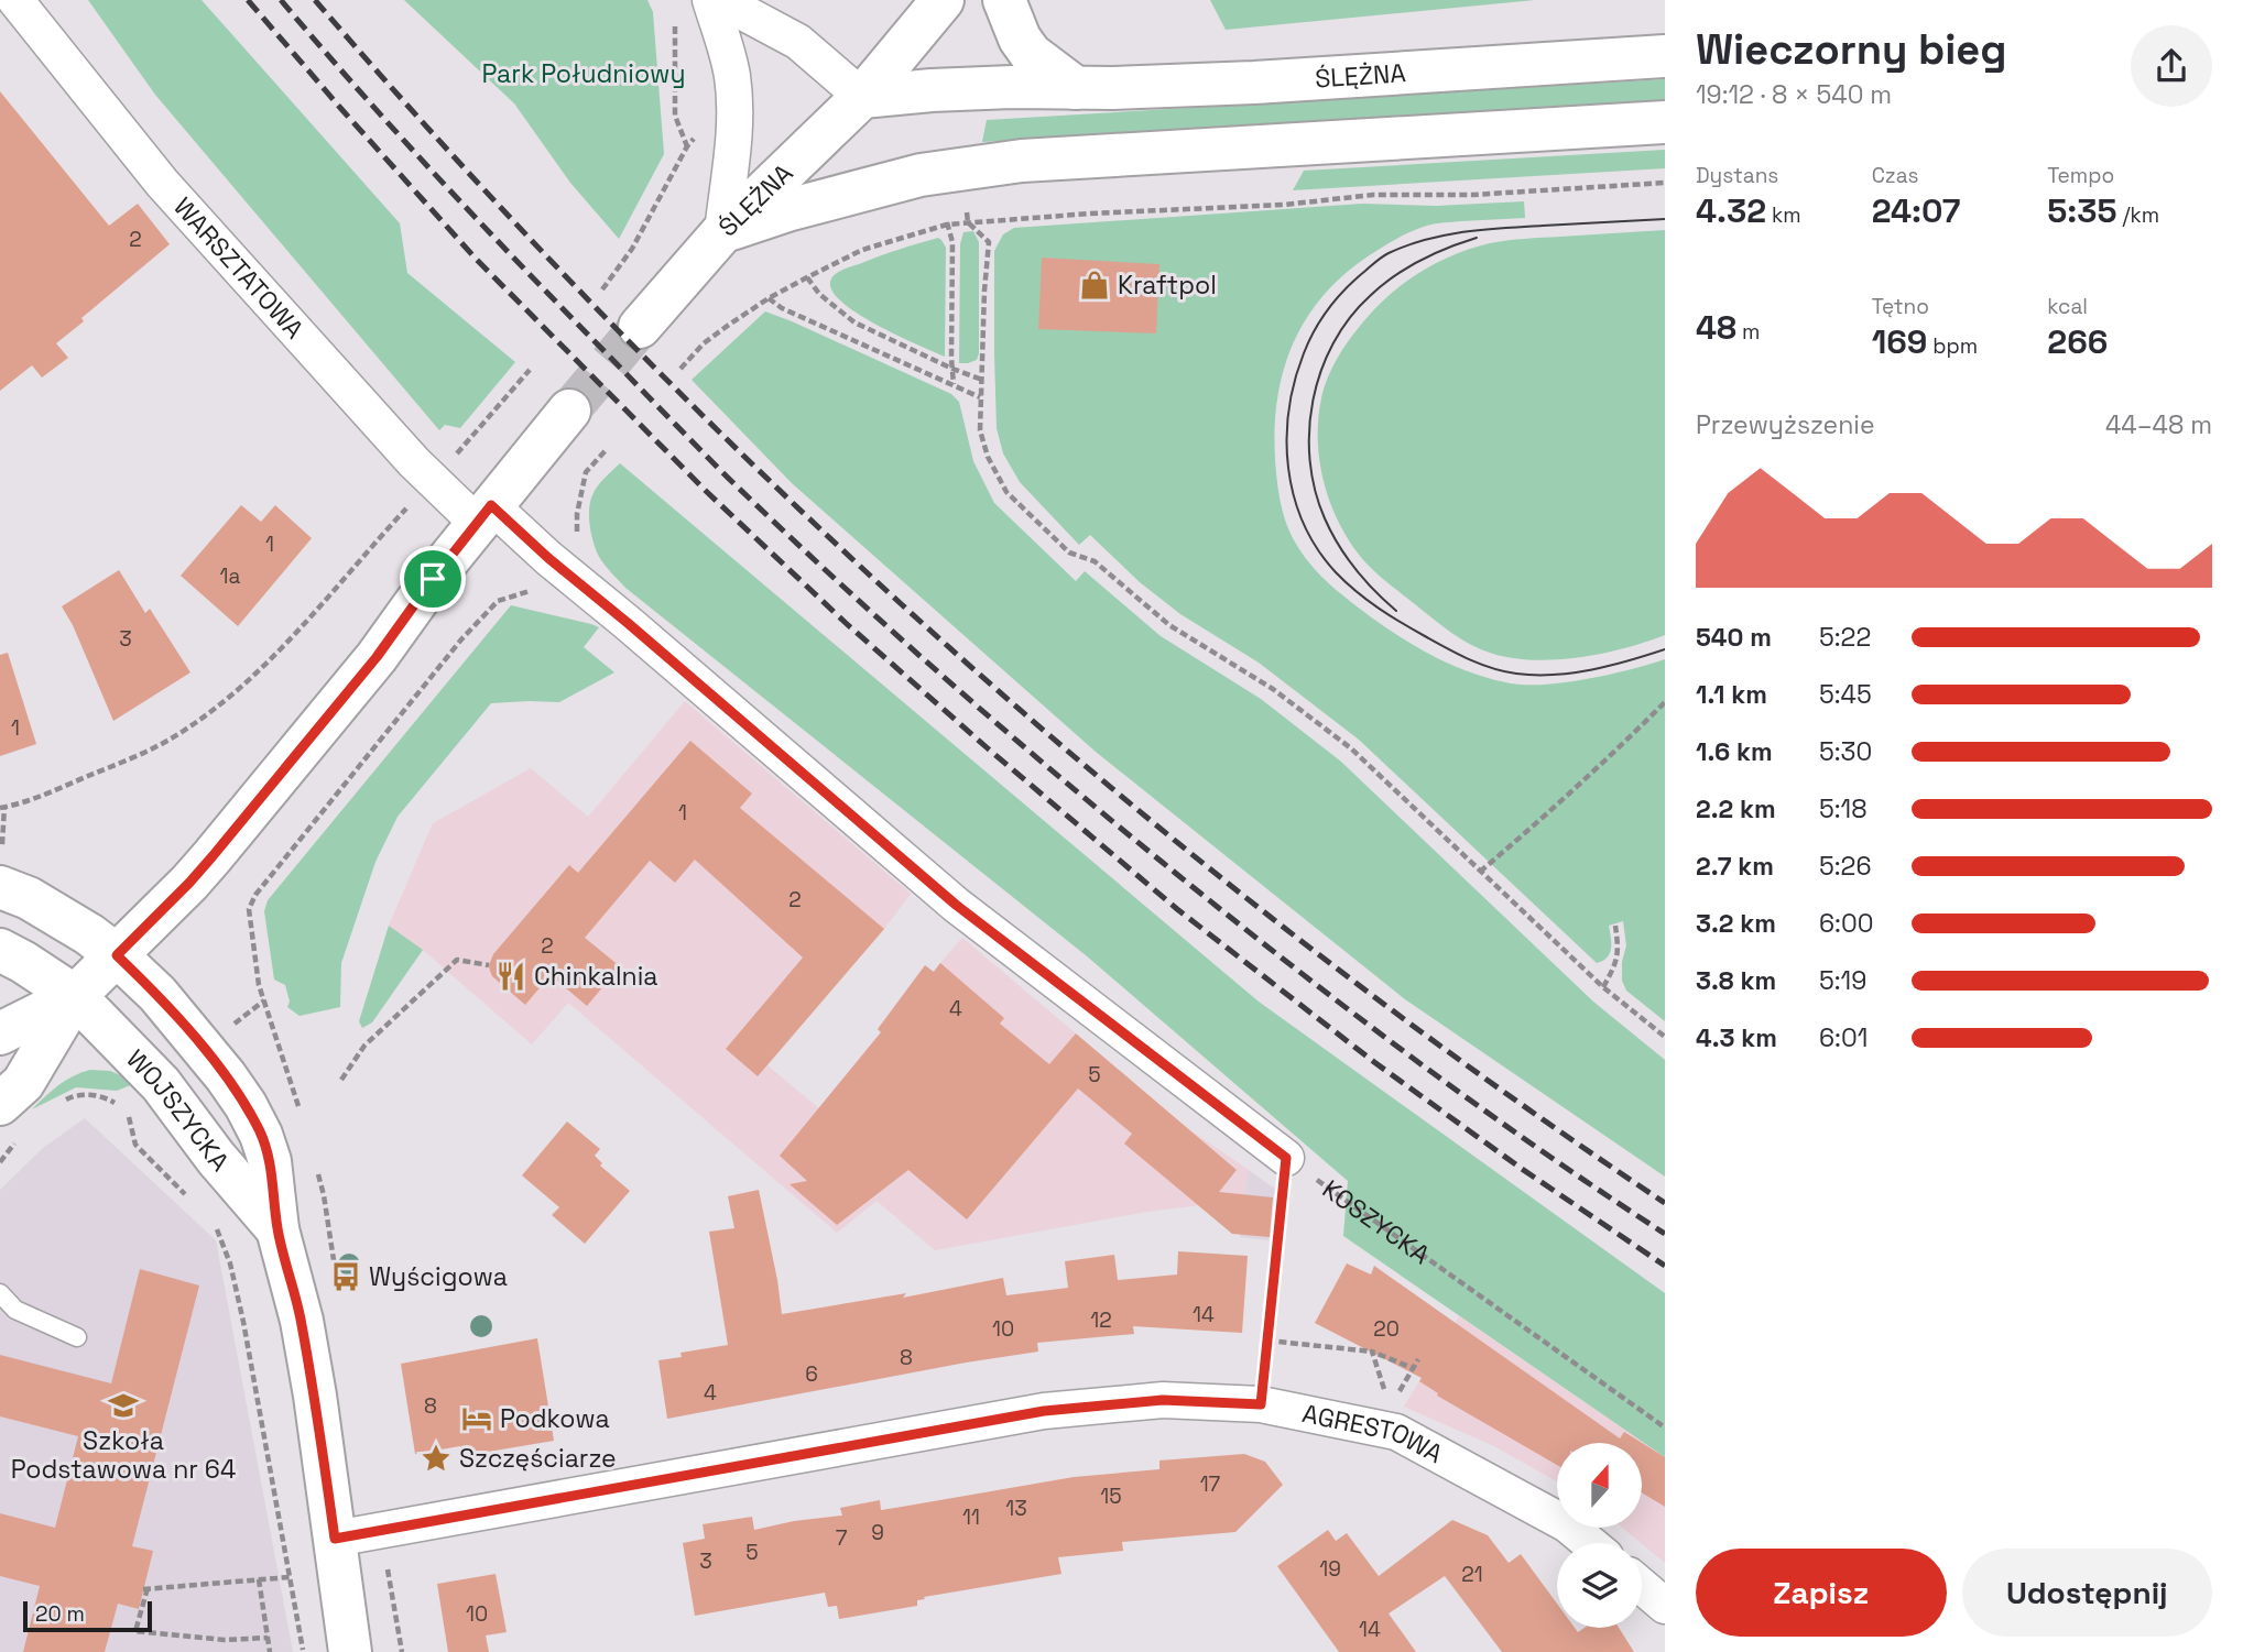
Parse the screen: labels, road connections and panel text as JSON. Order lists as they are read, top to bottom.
{
  "streets": {
    "main road": ["ŚLĘŻNA", "WOJSZYCKA"],
    "street": ["WARSZTATOWA", "AGRESTOWA"],
    "path": ["KOSZYCKA"]
  },
  "crossings": [
    ["WOJSZYCKA", "AGRESTOWA"]
  ],
  "parks": ["Park Południowy"],
  "places": {
    "shop": ["Kraftpol"],
    "restaurant": ["Chinkalnia"],
    "bus stop": ["Wyścigowa"],
    "school or university": ["Szkoła Podstawowa nr 64"],
    "hotel": ["Podkowa"],
    "place": ["Szczęściarze"]
  },
  "house_numbers": [
    "2",
    "1",
    "1a",
    "3",
    "1",
    "1",
    "2",
    "2",
    "4",
    "5",
    "14",
    "12",
    "10",
    "20",
    "8",
    "6",
    "4",
    "8",
    "17",
    "15",
    "13",
    "11",
    "9",
    "7",
    "5",
    "3",
    "19",
    "21",
    "10",
    "14"
  ],
  "scale_bar": "20 m",
  "north": "top",
  "page": {
    "heading": ["Wieczorny bieg", "19:12 · 8 × 540 m"],
    "stats": [
      ["Dystans", "4.32 km"],
      ["Czas", "24:07"],
      ["Tempo", "5:35 /km"],
      ["48 m"],
      ["Tętno", "169 bpm"],
      ["kcal", "266"]
    ],
    "chart": ["Przewyższenie", "44–48 m"],
    "list": [
      {
        "name": "540 m",
        "note": "5:22"
      },
      {
        "name": "1.1 km",
        "note": "5:45"
      },
      {
        "name": "1.6 km",
        "note": "5:30"
      },
      {
        "name": "2.2 km",
        "note": "5:18"
      },
      {
        "name": "2.7 km",
        "note": "5:26"
      },
      {
        "name": "3.2 km",
        "note": "6:00"
      },
      {
        "name": "3.8 km",
        "note": "5:19"
      },
      {
        "name": "4.3 km",
        "note": "6:01"
      }
    ],
    "buttons": ["Zapisz", "Udostępnij"],
    "scale": "20 m"
  }
}
